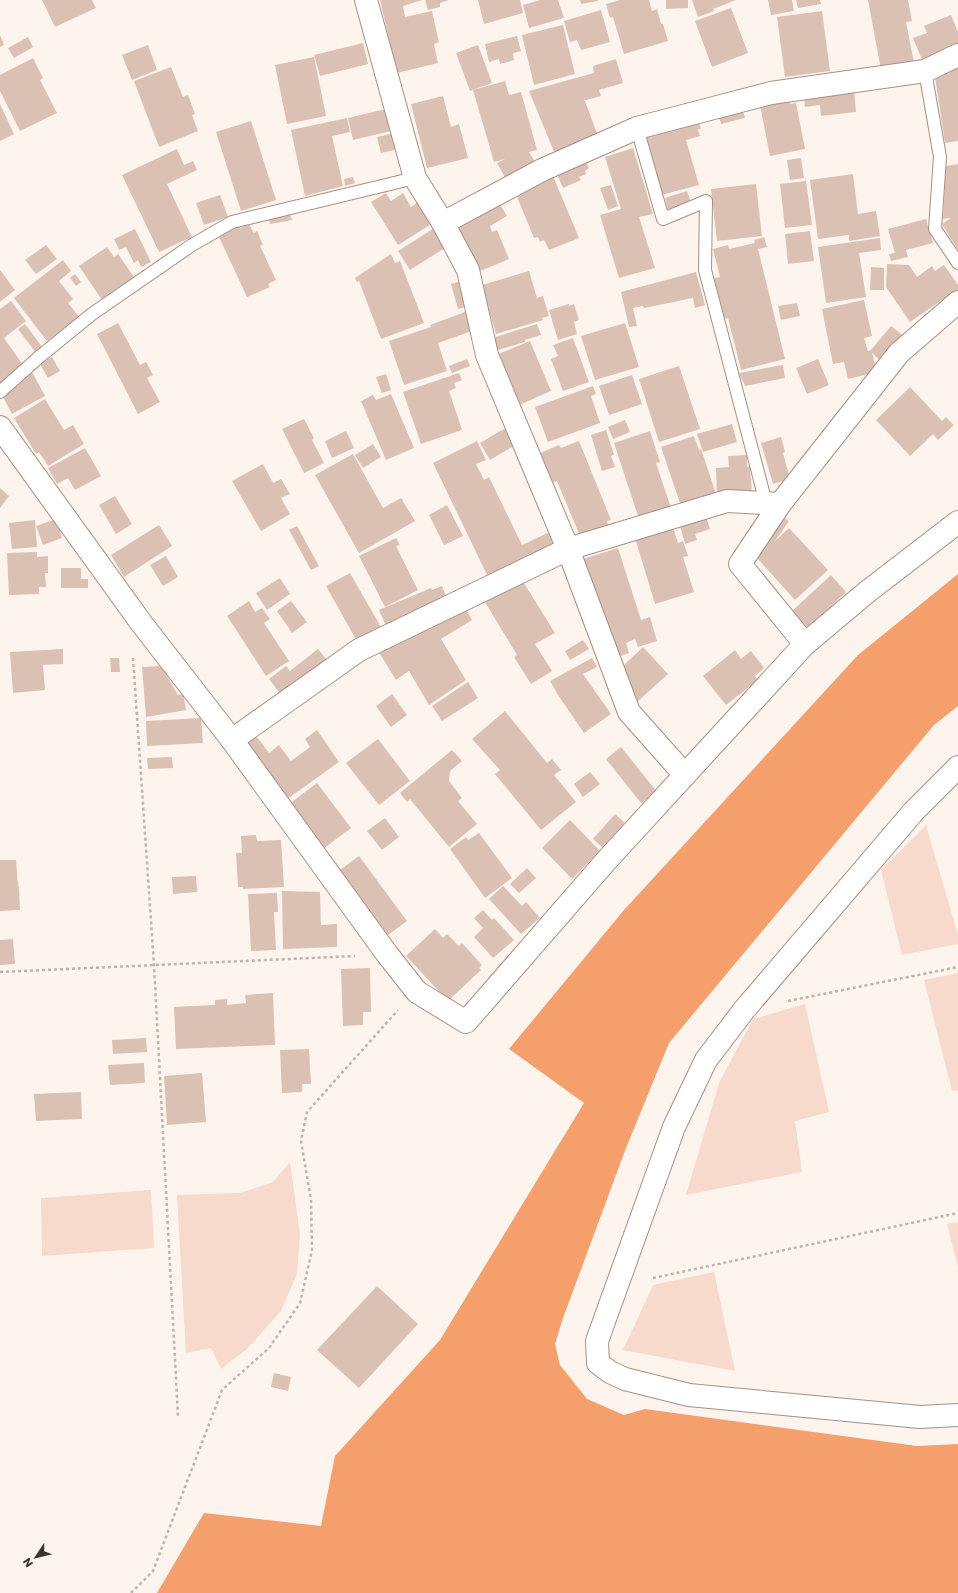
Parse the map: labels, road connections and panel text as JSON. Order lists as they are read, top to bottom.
{
  "north": "bottom left"
}
